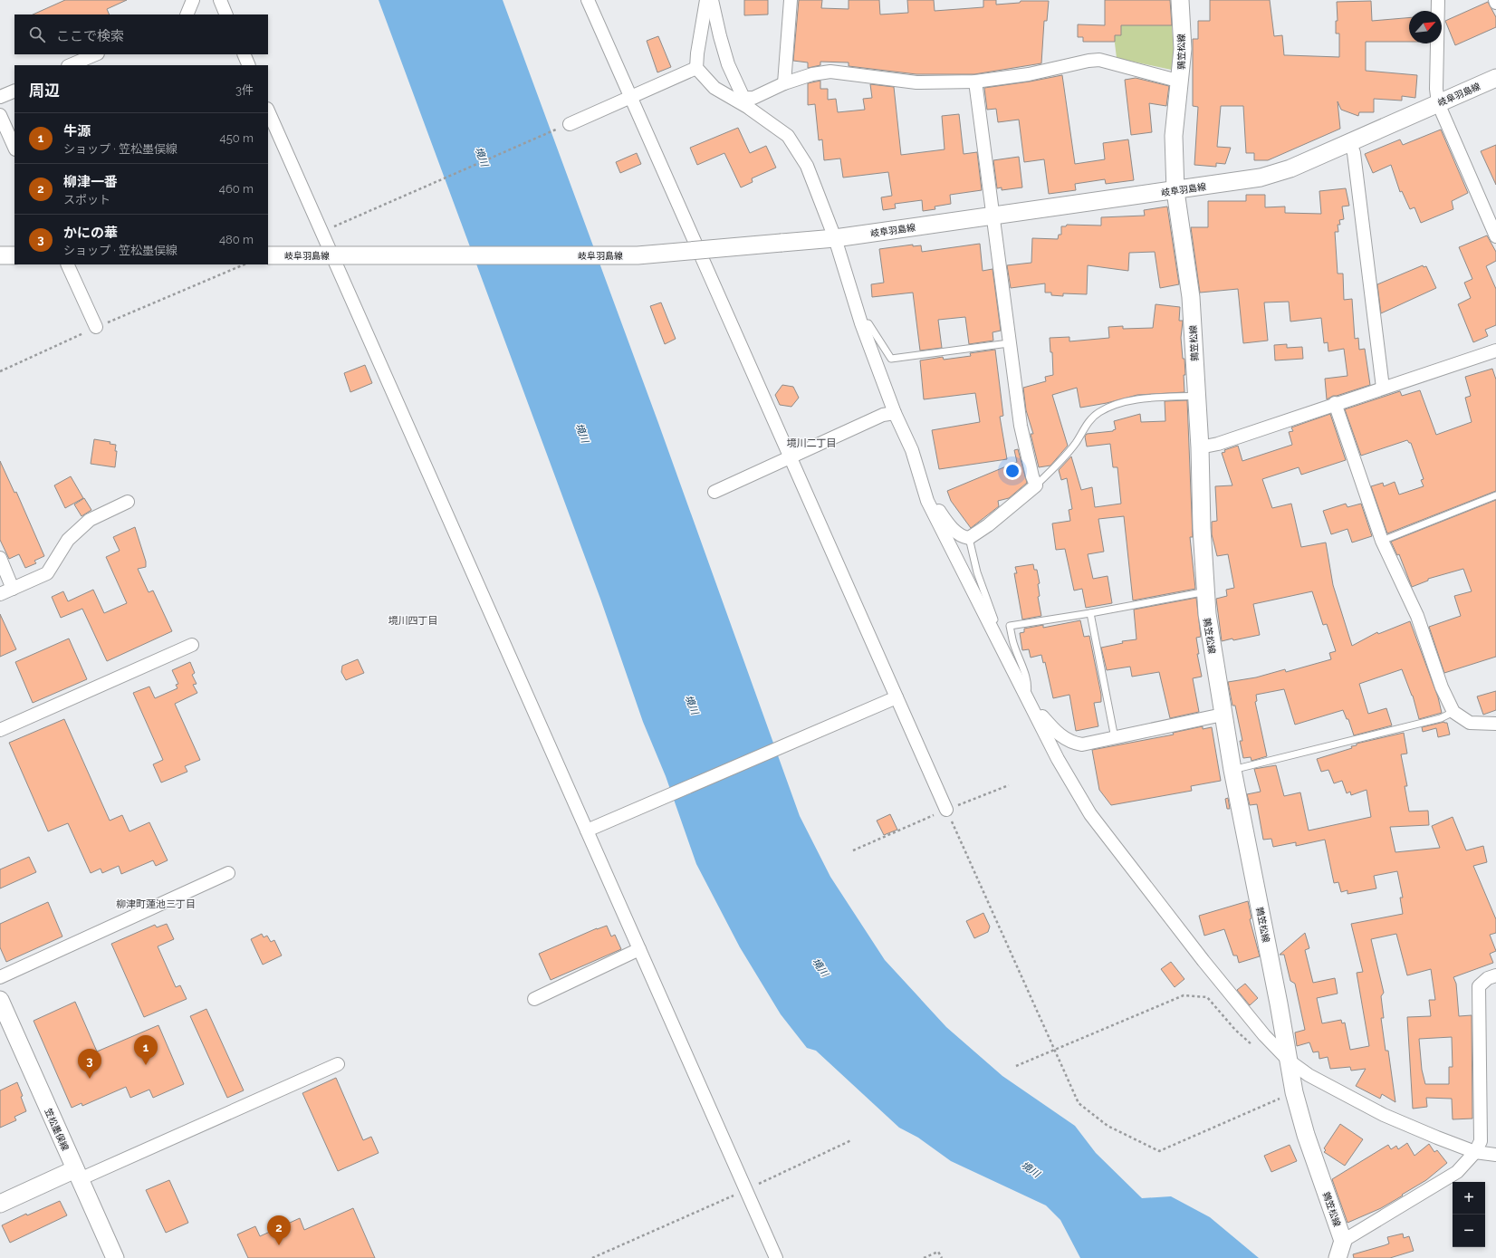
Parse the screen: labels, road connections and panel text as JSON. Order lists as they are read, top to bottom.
{
  "streets": {
    "main road": ["鶉笠松線", "岐阜羽島線", "笠松墨俣線"]
  },
  "crossings": [
    ["鶉笠松線", "岐阜羽島線"]
  ],
  "districts": ["境川二丁目", "境川四丁目", "柳津町蓮池三丁目"],
  "water": ["境川"],
  "north": "top right",
  "page": {
    "search": "ここで検索",
    "heading": ["周辺", "3件"],
    "list": [
      {
        "mark": "1",
        "name": "牛源",
        "note": "ショップ · 笠松墨俣線",
        "value": "450 m"
      },
      {
        "mark": "2",
        "name": "柳津一番",
        "note": "スポット",
        "value": "460 m"
      },
      {
        "mark": "3",
        "name": "かにの華",
        "note": "ショップ · 笠松墨俣線",
        "value": "480 m"
      }
    ],
    "pins": ["1", "3", "2"],
    "map_buttons": ["+", "−"]
  }
}
